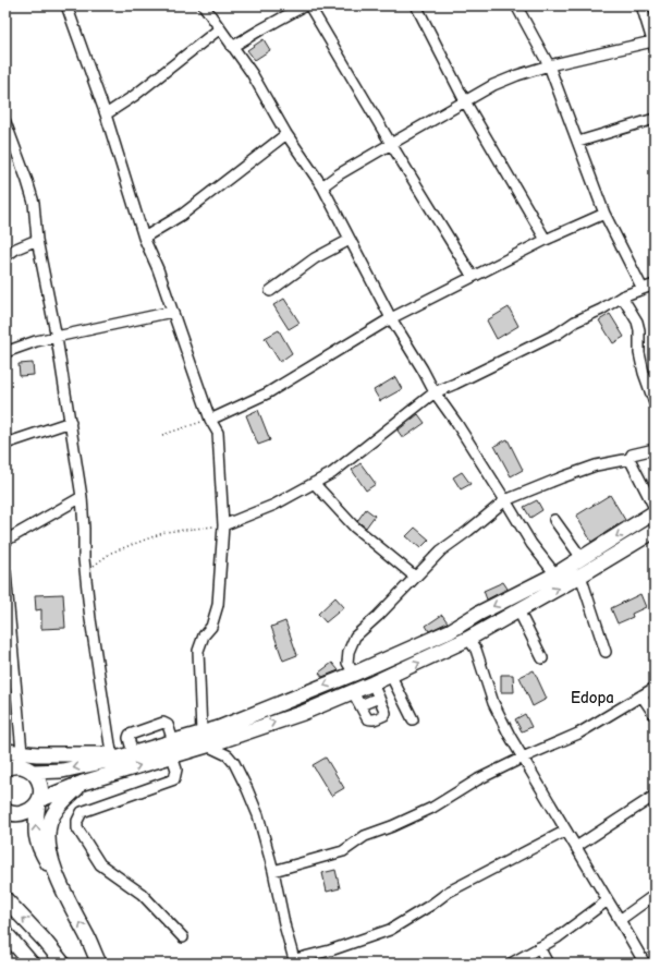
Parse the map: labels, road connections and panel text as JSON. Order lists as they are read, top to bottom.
{
  "districts": ["Edopa"]
}
